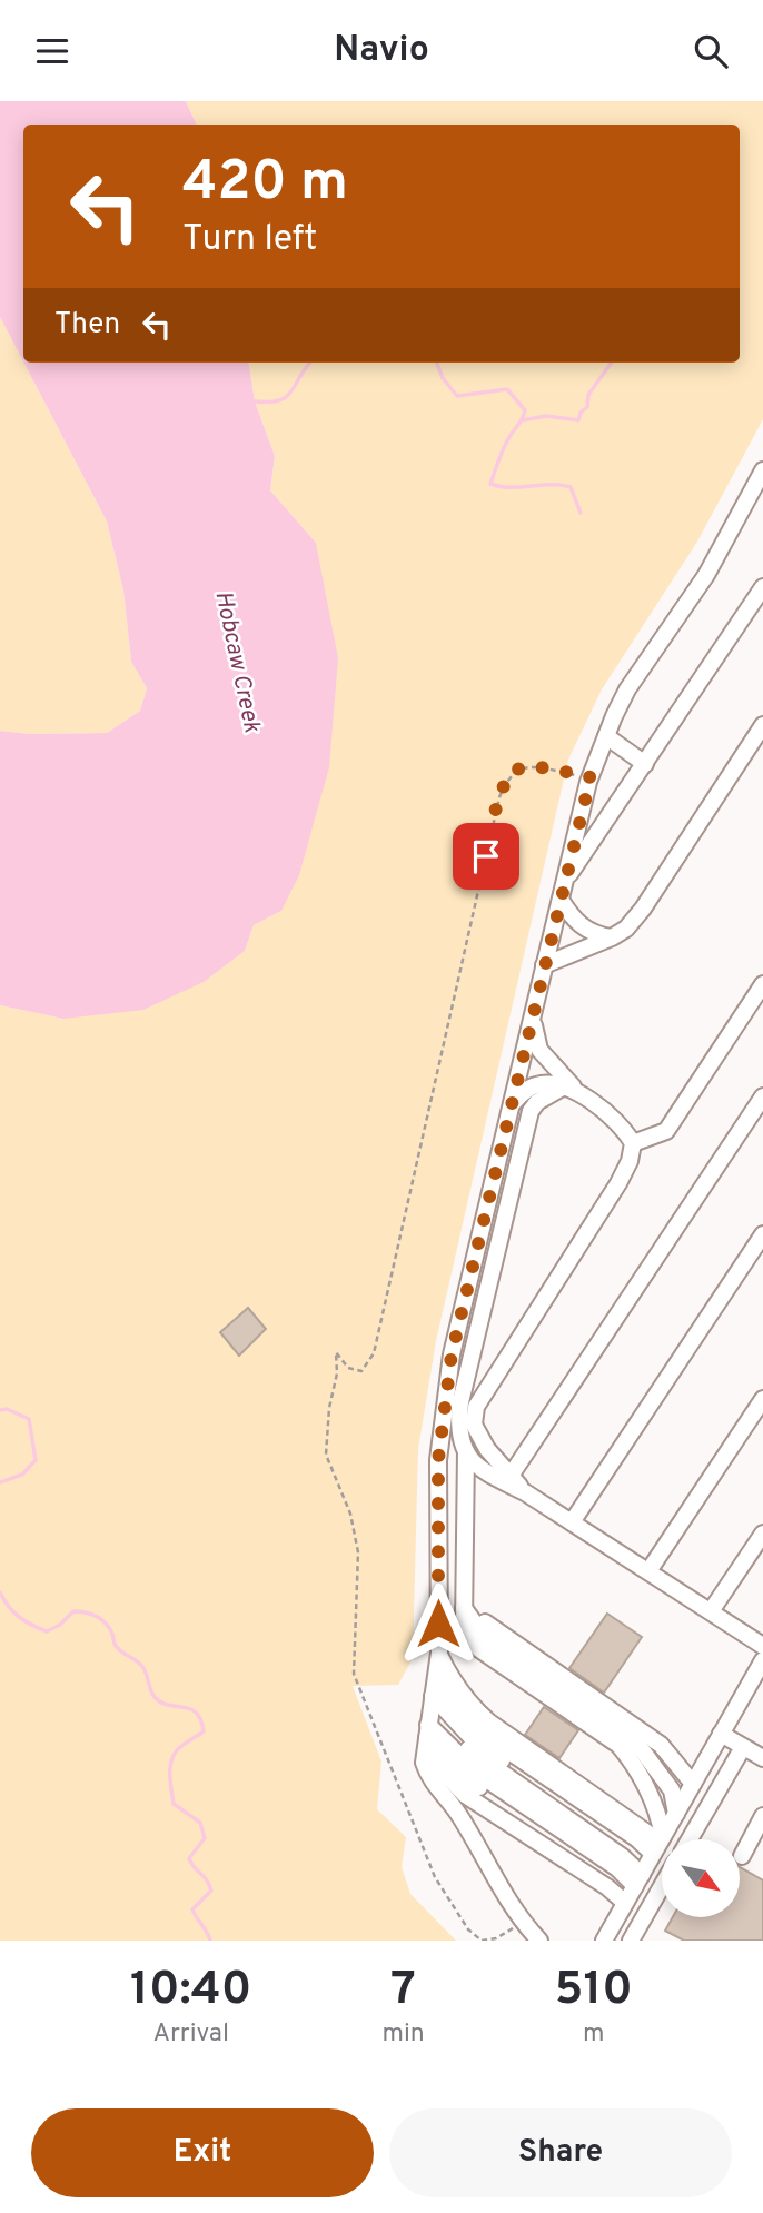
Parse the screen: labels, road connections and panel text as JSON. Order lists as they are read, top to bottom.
{
  "water": ["Hobcaw Creek"],
  "north": "bottom right",
  "page": {
    "header": "Navio",
    "turn": ["420 m", "Turn left"],
    "then": "Then",
    "eta": [
      "10:40",
      "Arrival",
      "7",
      "min",
      "510",
      "m"
    ],
    "buttons": ["Exit", "Share"]
  }
}
